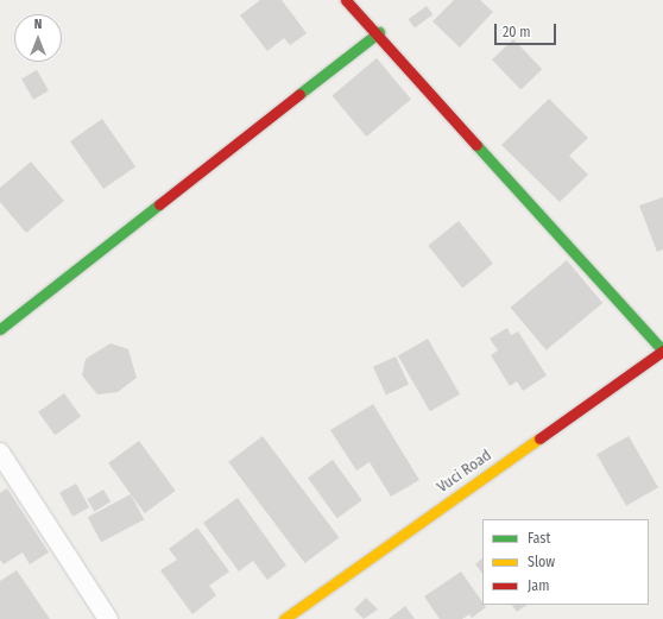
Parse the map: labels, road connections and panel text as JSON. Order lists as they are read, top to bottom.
{
  "streets": {
    "street": ["Vuci Road"]
  },
  "legend": ["Fast", "Slow", "Jam"],
  "scale_bar": "20 m",
  "north": "top"
}
